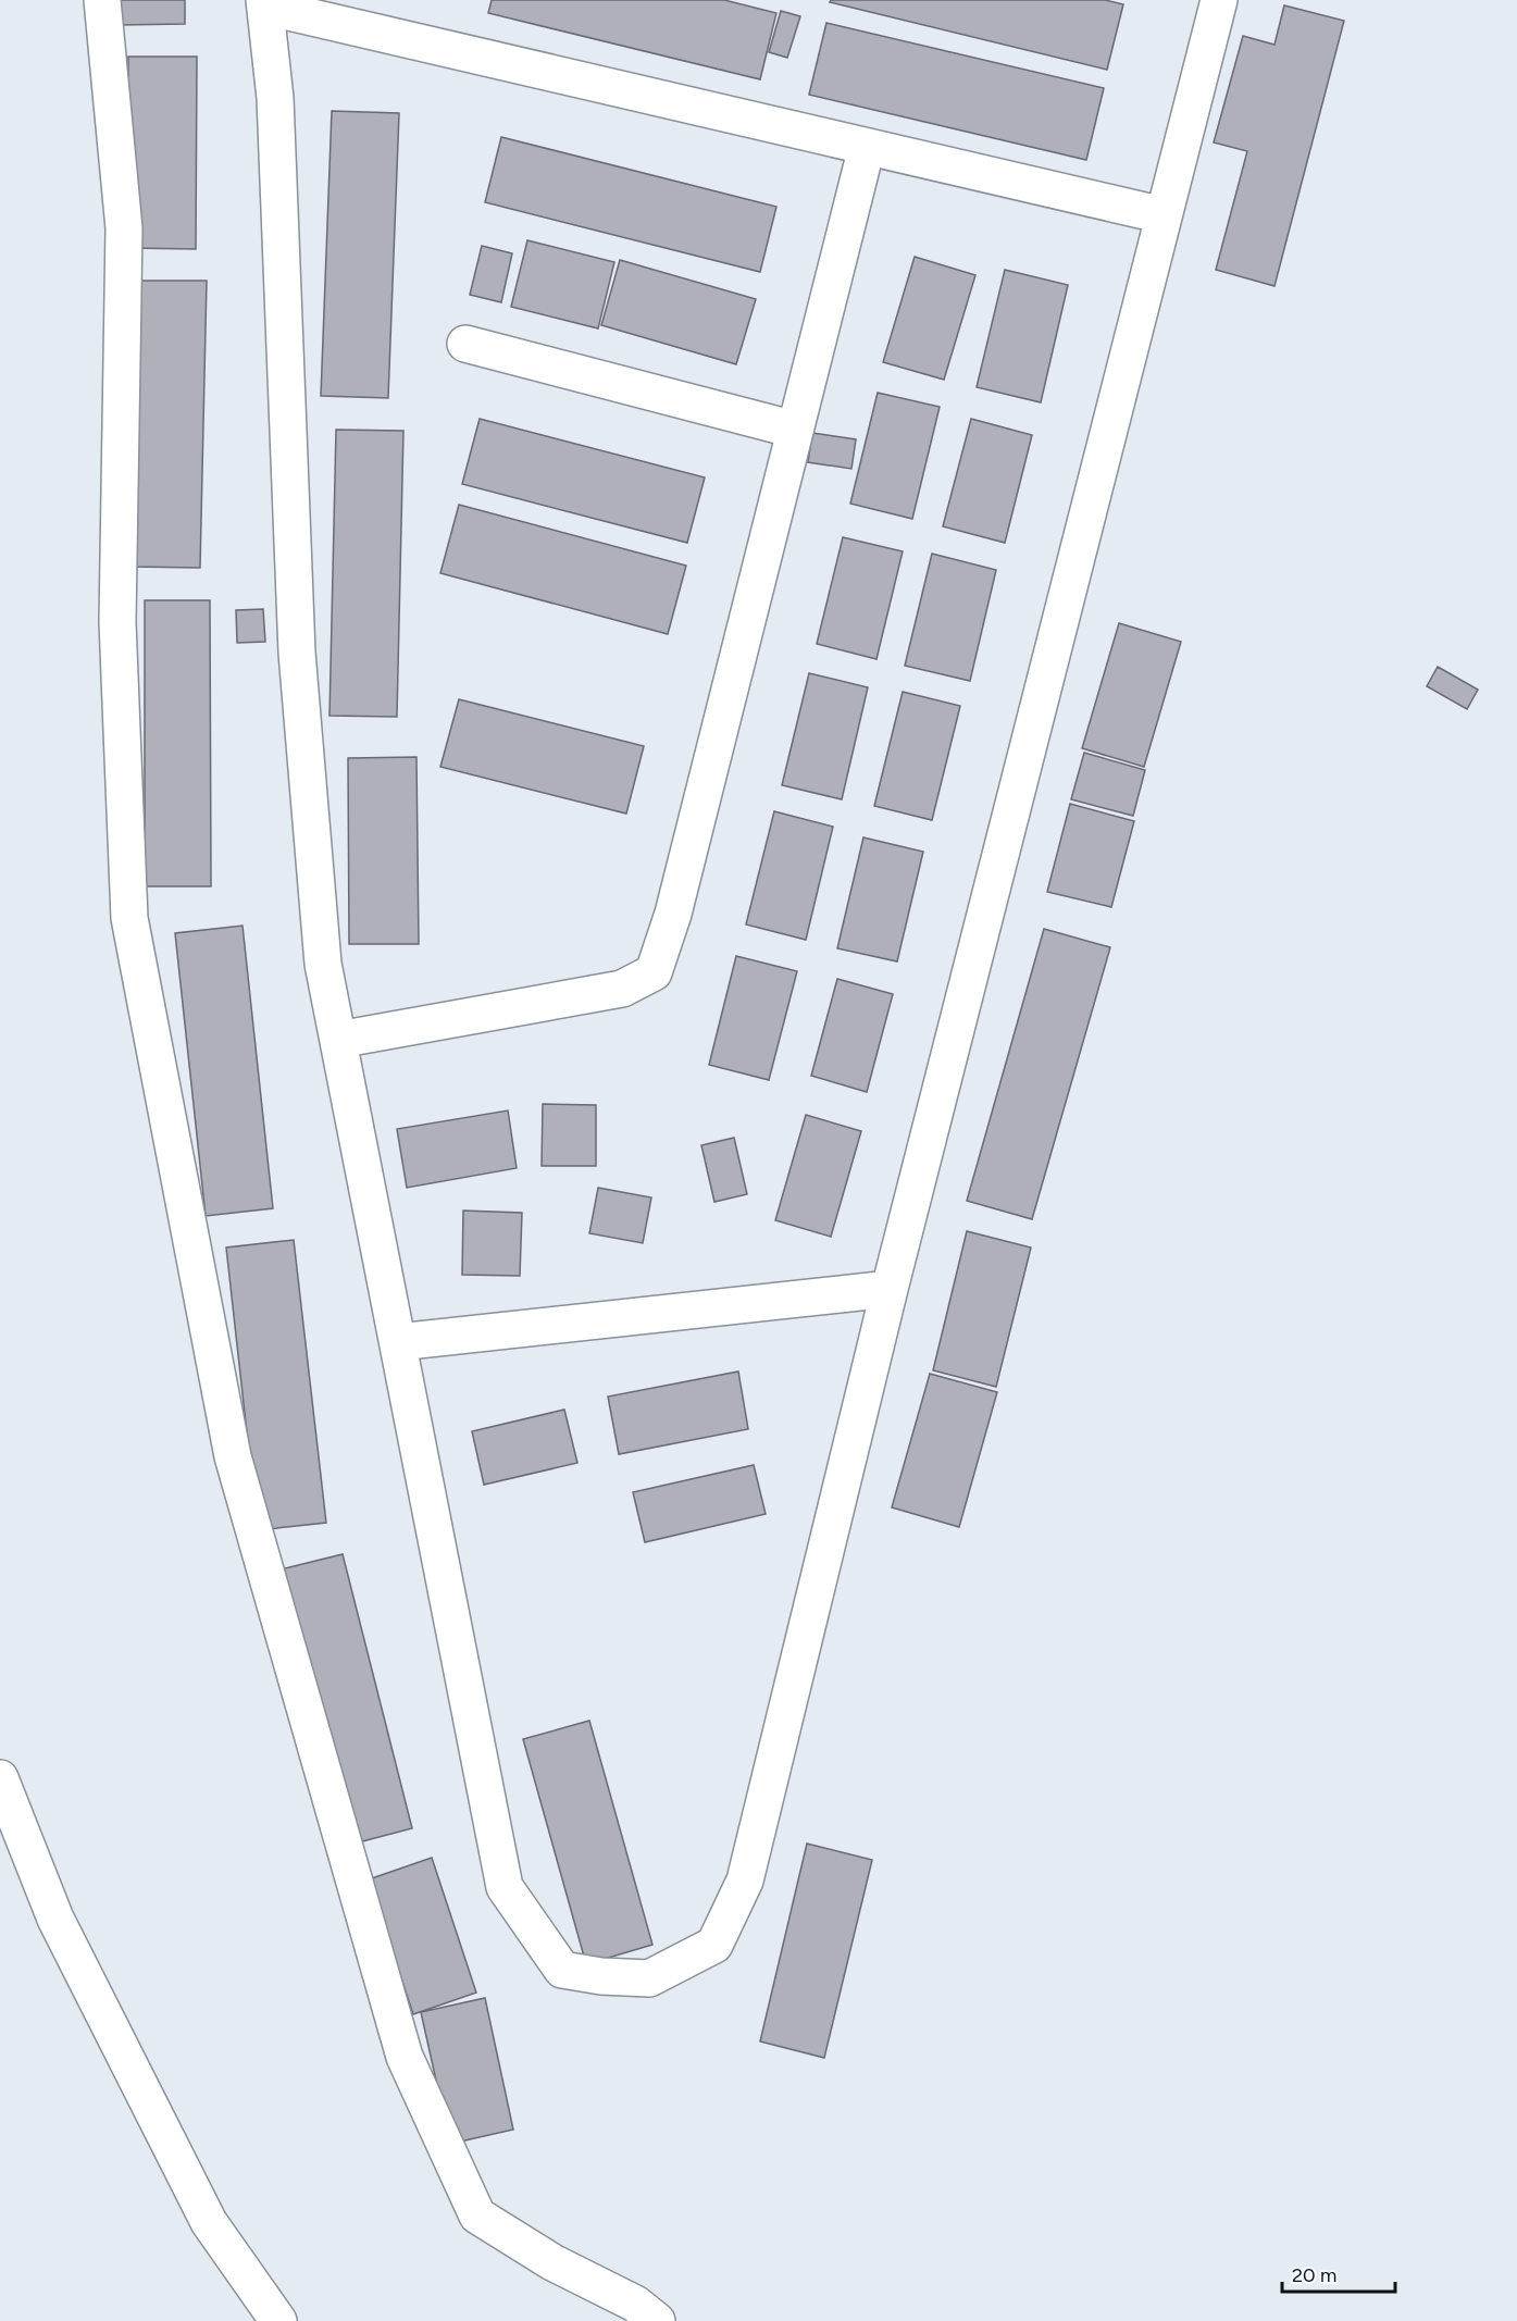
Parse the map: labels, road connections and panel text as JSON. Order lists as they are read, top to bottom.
{
  "scale_bar": "20 m"
}
